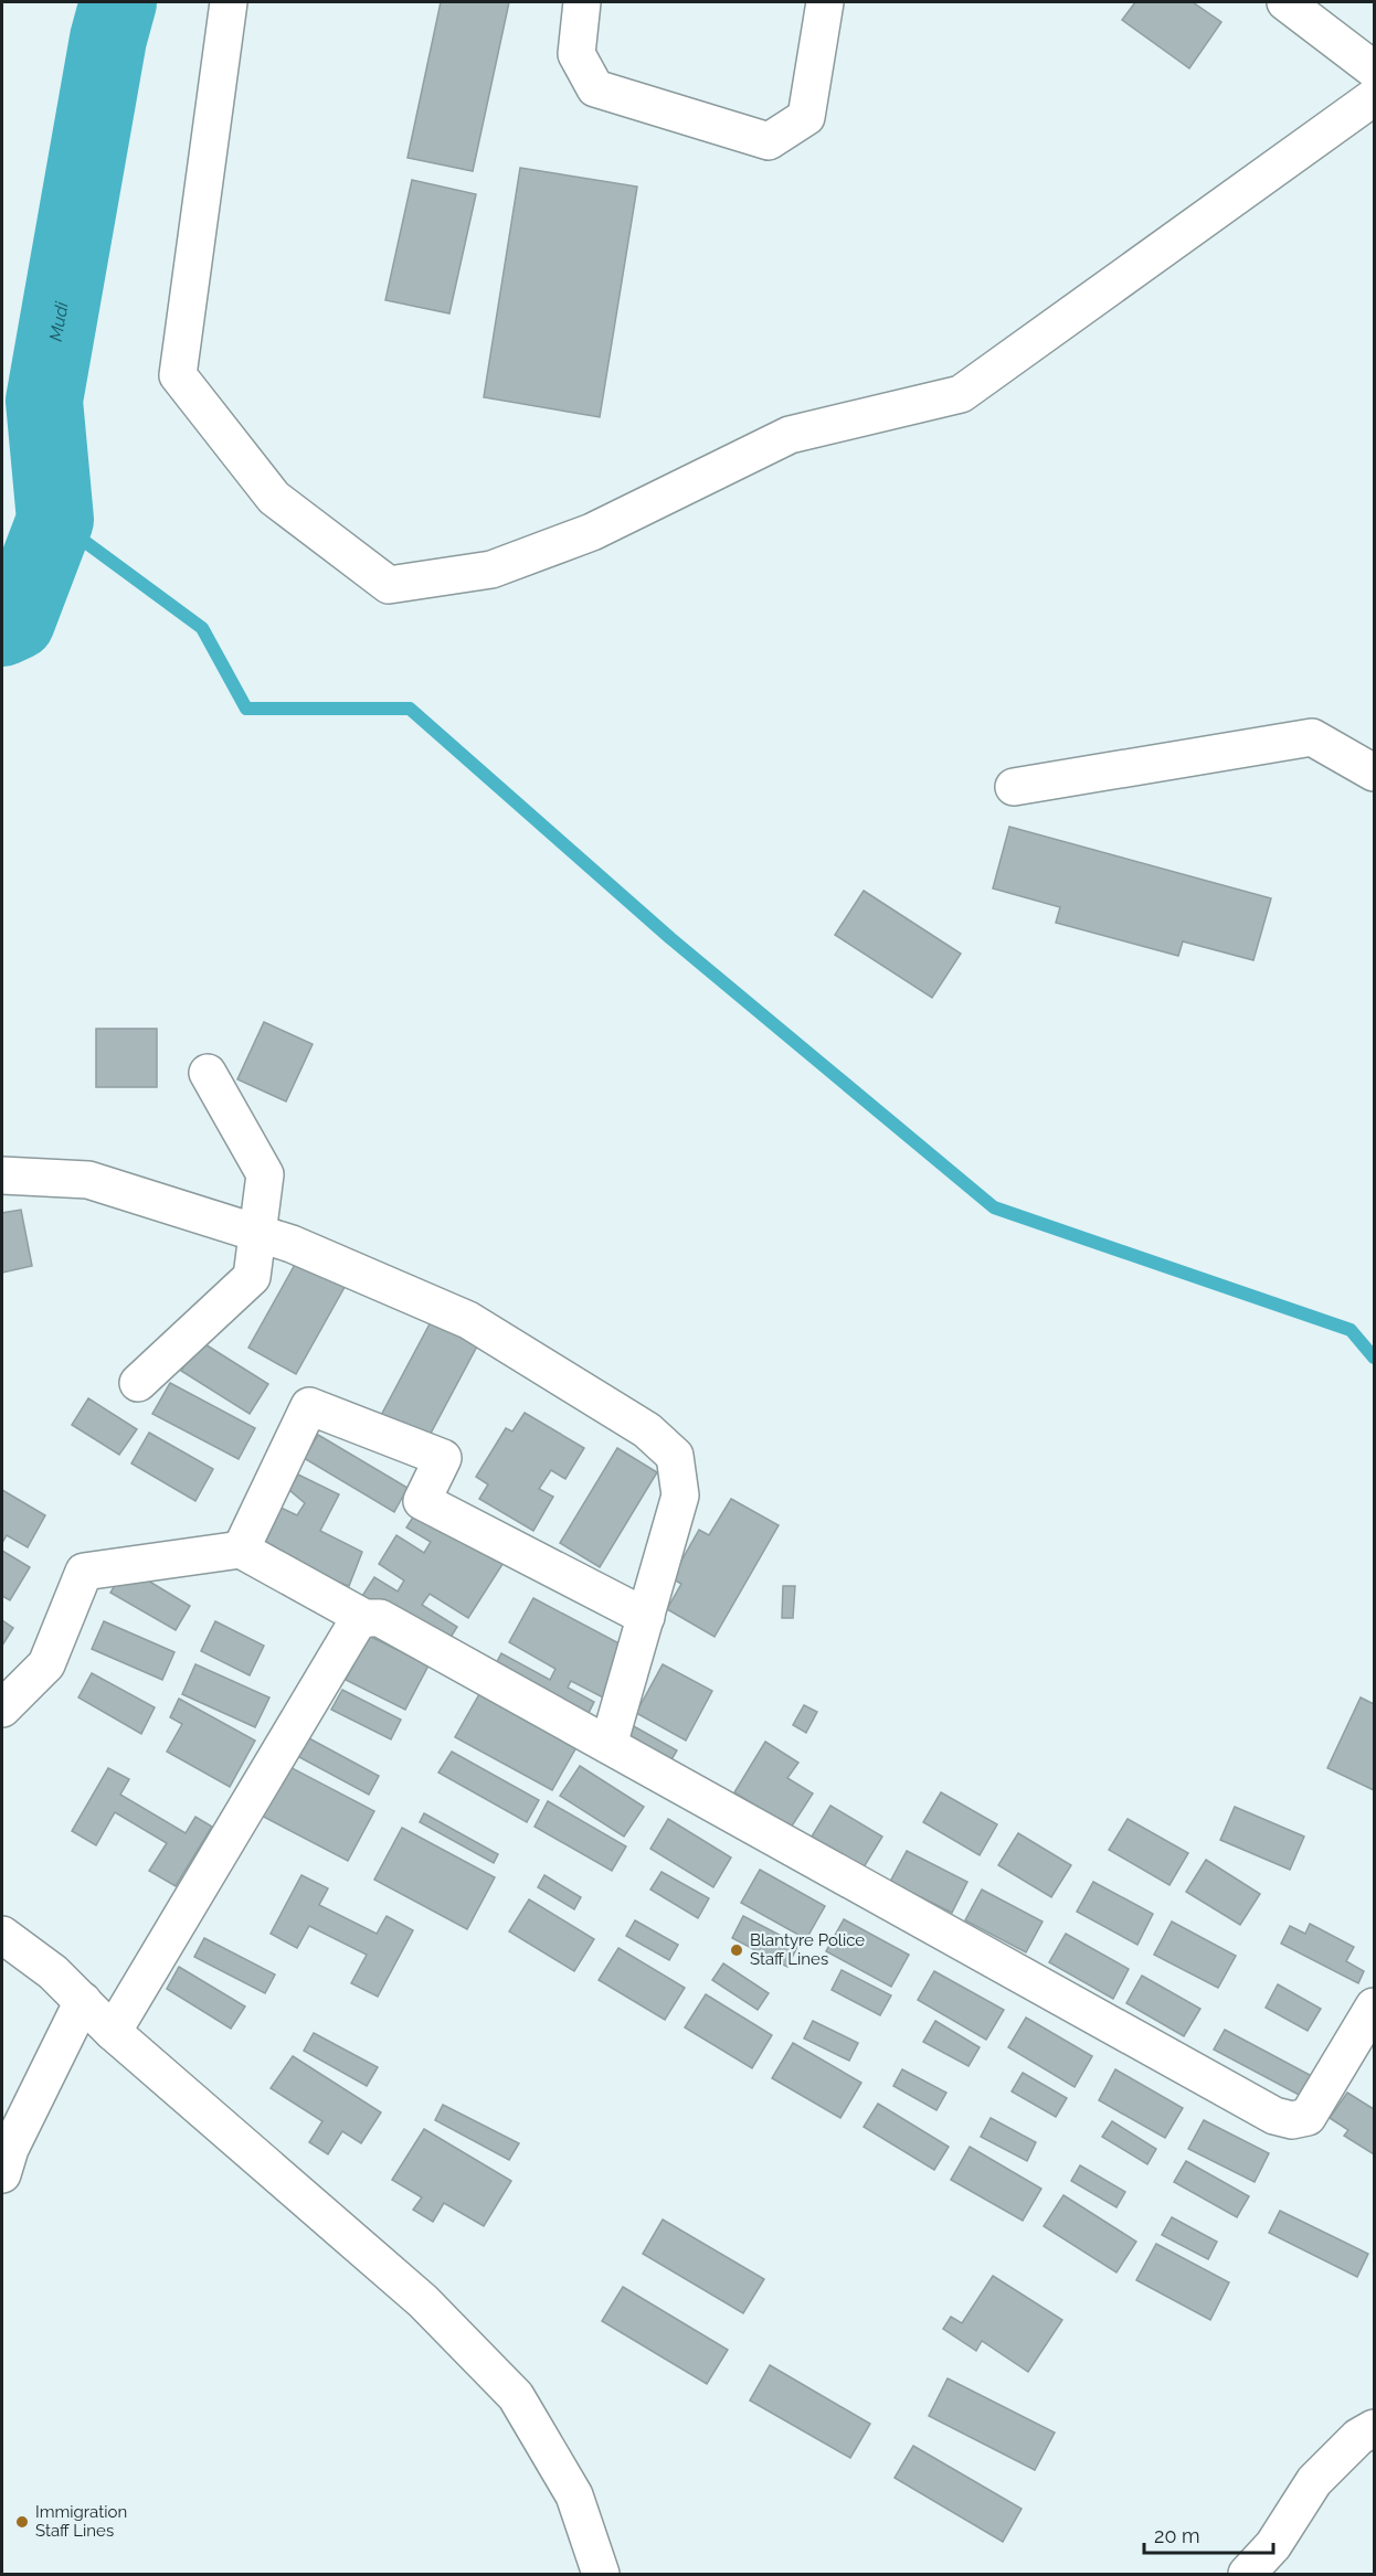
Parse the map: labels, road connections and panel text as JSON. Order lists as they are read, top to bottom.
{
  "water": ["Mudi"],
  "places": ["Blantyre Police Staff Lines", "Immigration Staff Lines"],
  "scale_bar": "20 m"
}
